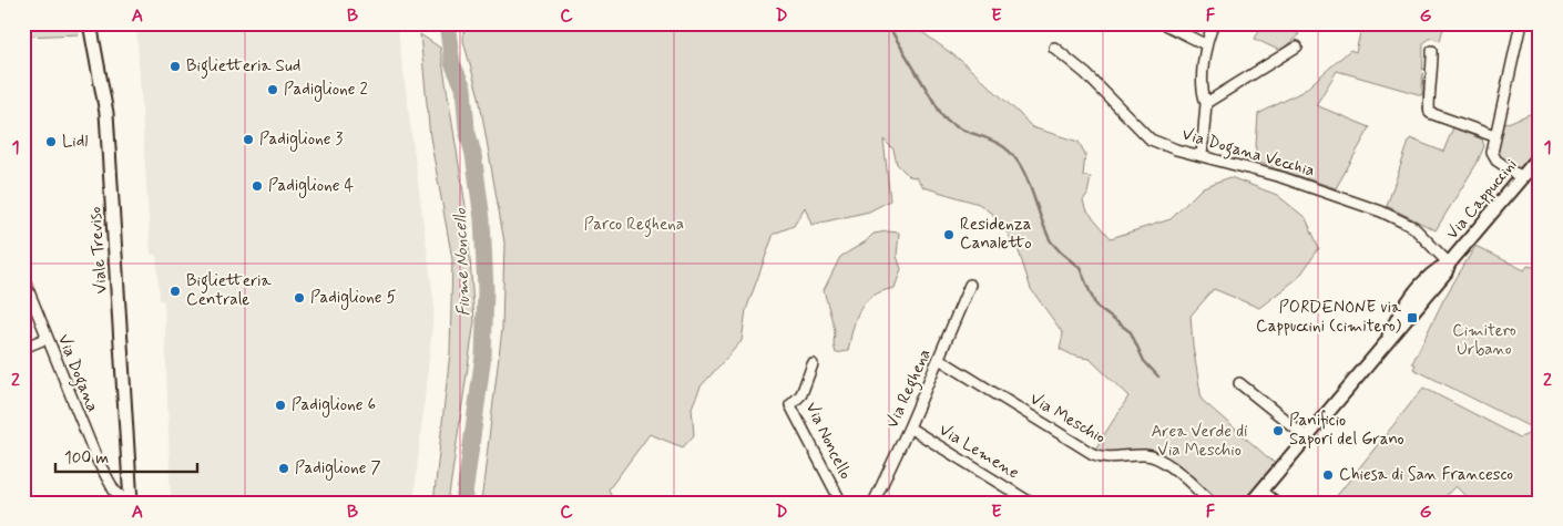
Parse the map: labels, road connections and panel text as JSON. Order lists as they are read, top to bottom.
{
  "streets": {
    "main road": ["Via Cappuccini", "Viale Treviso"],
    "street": [
      "Via Dogana Vecchia",
      "Via Dogana",
      "Via Reghena",
      "Via Meschio",
      "Via Noncello",
      "Via Lemene"
    ]
  },
  "crossings": [
    ["Via Dogana Vecchia", "Via Cappuccini"],
    ["Viale Treviso", "Via Dogana"],
    ["Via Reghena", "Via Meschio"],
    ["Via Reghena", "Via Lemene"]
  ],
  "water": ["Fiume Noncello"],
  "parks": ["Parco Reghena", "Cimitero Urbano", "Area Verde di Via Meschio"],
  "places": {
    "other": [
      "Biglietteria Sud",
      "Padiglione 2",
      "Padiglione 3",
      "Lidl",
      "Padiglione 4",
      "Residenza Canaletto",
      "Biglietteria Centrale",
      "Padiglione 5",
      "Padiglione 6",
      "Panificio Sapori del Grano",
      "Padiglione 7",
      "Chiesa di San Francesco"
    ],
    "transit": ["PORDENONE via Cappuccini (cimitero)"]
  },
  "scale_bar": "100 m",
  "grid": {
    "columns": [
      "A",
      "B",
      "C",
      "D",
      "E",
      "F",
      "G"
    ],
    "rows": ["1", "2"]
  }
}
